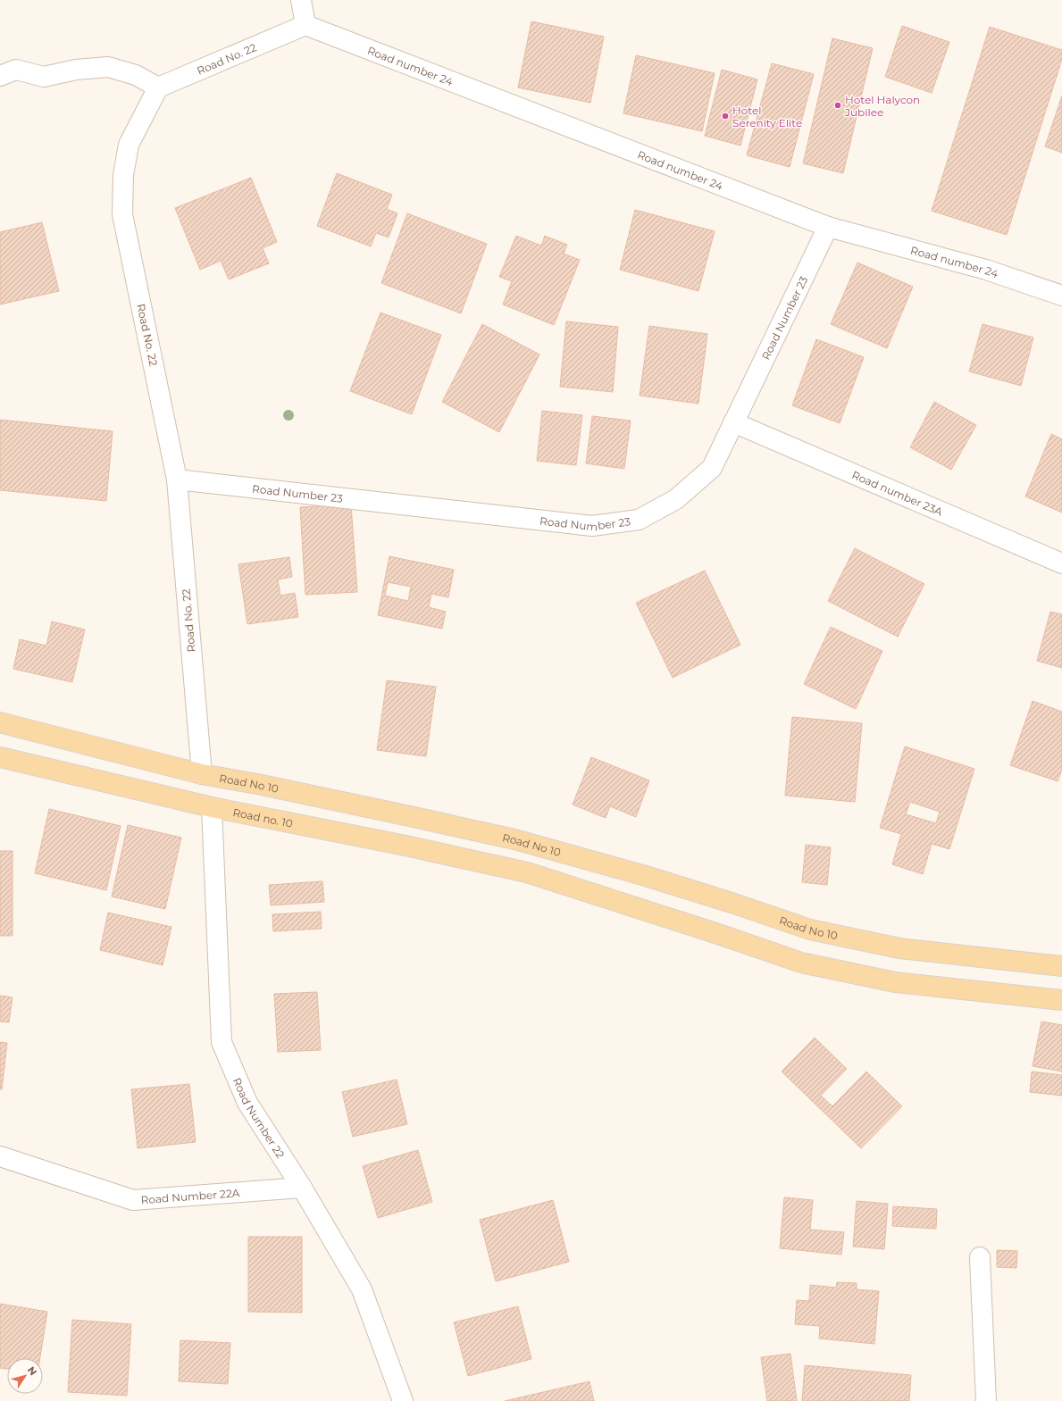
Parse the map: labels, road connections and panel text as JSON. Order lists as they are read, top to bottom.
{
  "streets": {
    "main road": ["Road No 10", "Road no. 10"],
    "street": [
      "Road No. 22",
      "Road number 24",
      "Road Number 23",
      "Road number 23A",
      "Road Number 22",
      "Road Number 22A"
    ]
  },
  "crossings": [
    ["Road No. 22", "Road number 24"],
    ["Road No. 22", "Road Number 23"],
    ["Road No. 22", "Road No 10"],
    ["Road number 24", "Road Number 23"],
    ["Road Number 23", "Road number 23A"],
    ["Road no. 10", "Road Number 22"],
    ["Road Number 22", "Road Number 22A"]
  ],
  "places": ["Hotel Halycon Jubilee", "Hotel Serenity Elite"],
  "north": "top right"
}
